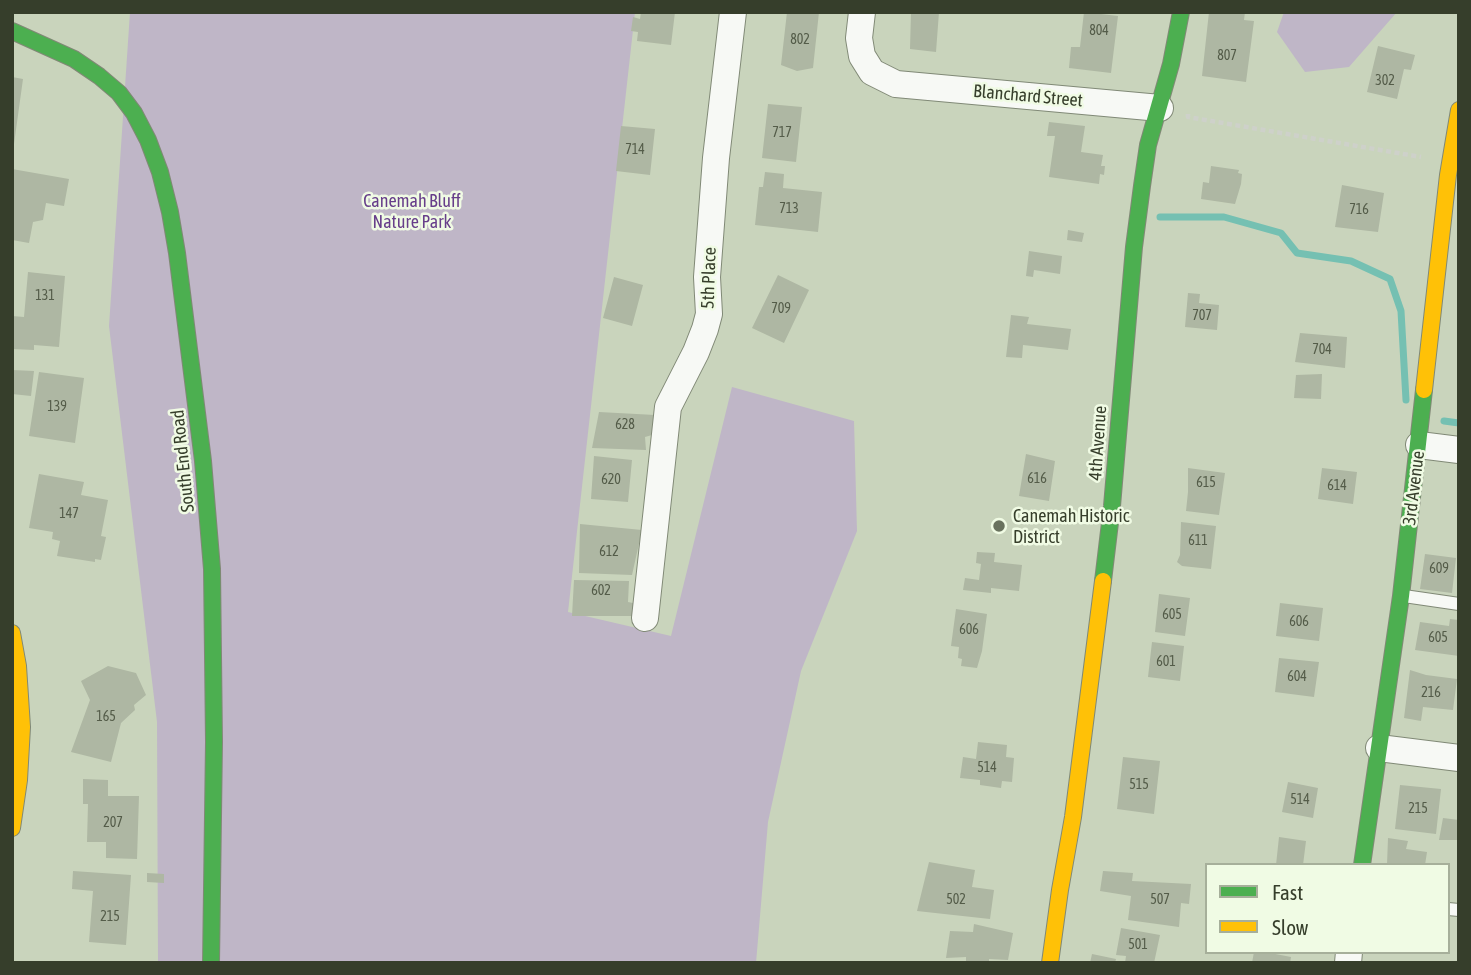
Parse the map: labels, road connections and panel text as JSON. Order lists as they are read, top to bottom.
{
  "streets": {
    "street": [
      "Blanchard Street",
      "5th Place",
      "4th Avenue",
      "South End Road",
      "3rd Avenue"
    ]
  },
  "crossings": [
    ["Blanchard Street", "4th Avenue"]
  ],
  "parks": ["Canemah Bluff Nature Park"],
  "places": ["Canemah Historic District"],
  "house_numbers": [
    "804",
    "802",
    "807",
    "302",
    "717",
    "714",
    "713",
    "716",
    "131",
    "709",
    "707",
    "704",
    "139",
    "628",
    "616",
    "620",
    "615",
    "614",
    "147",
    "611",
    "612",
    "609",
    "602",
    "605",
    "606",
    "606",
    "605",
    "601",
    "604",
    "216",
    "165",
    "514",
    "515",
    "514",
    "215",
    "207",
    "502",
    "507",
    "215",
    "501"
  ],
  "legend": ["Fast", "Slow"]
}
